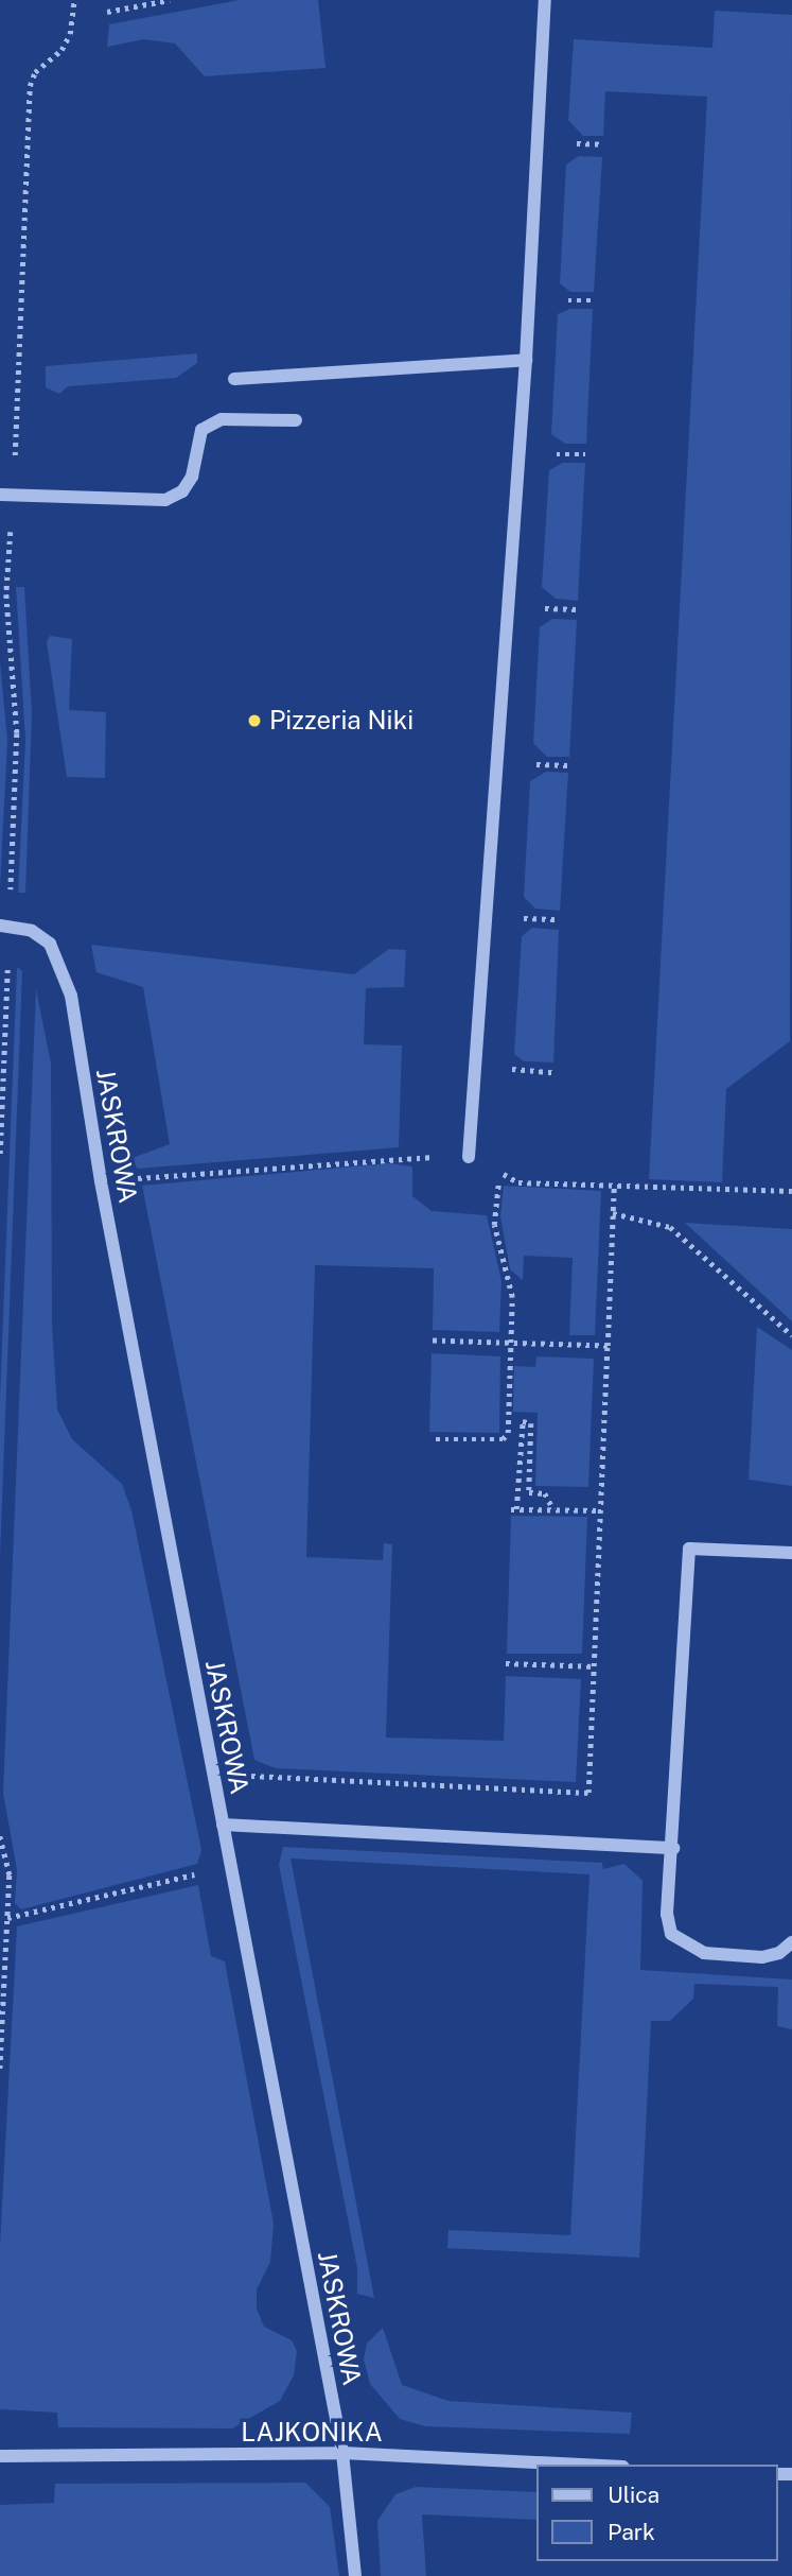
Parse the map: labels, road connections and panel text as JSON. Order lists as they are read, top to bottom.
{
  "streets": {
    "street": ["JASKROWA", "LAJKONIKA"]
  },
  "crossings": [
    ["JASKROWA", "LAJKONIKA"]
  ],
  "places": ["Pizzeria Niki"],
  "legend": ["Ulica", "Park"]
}
